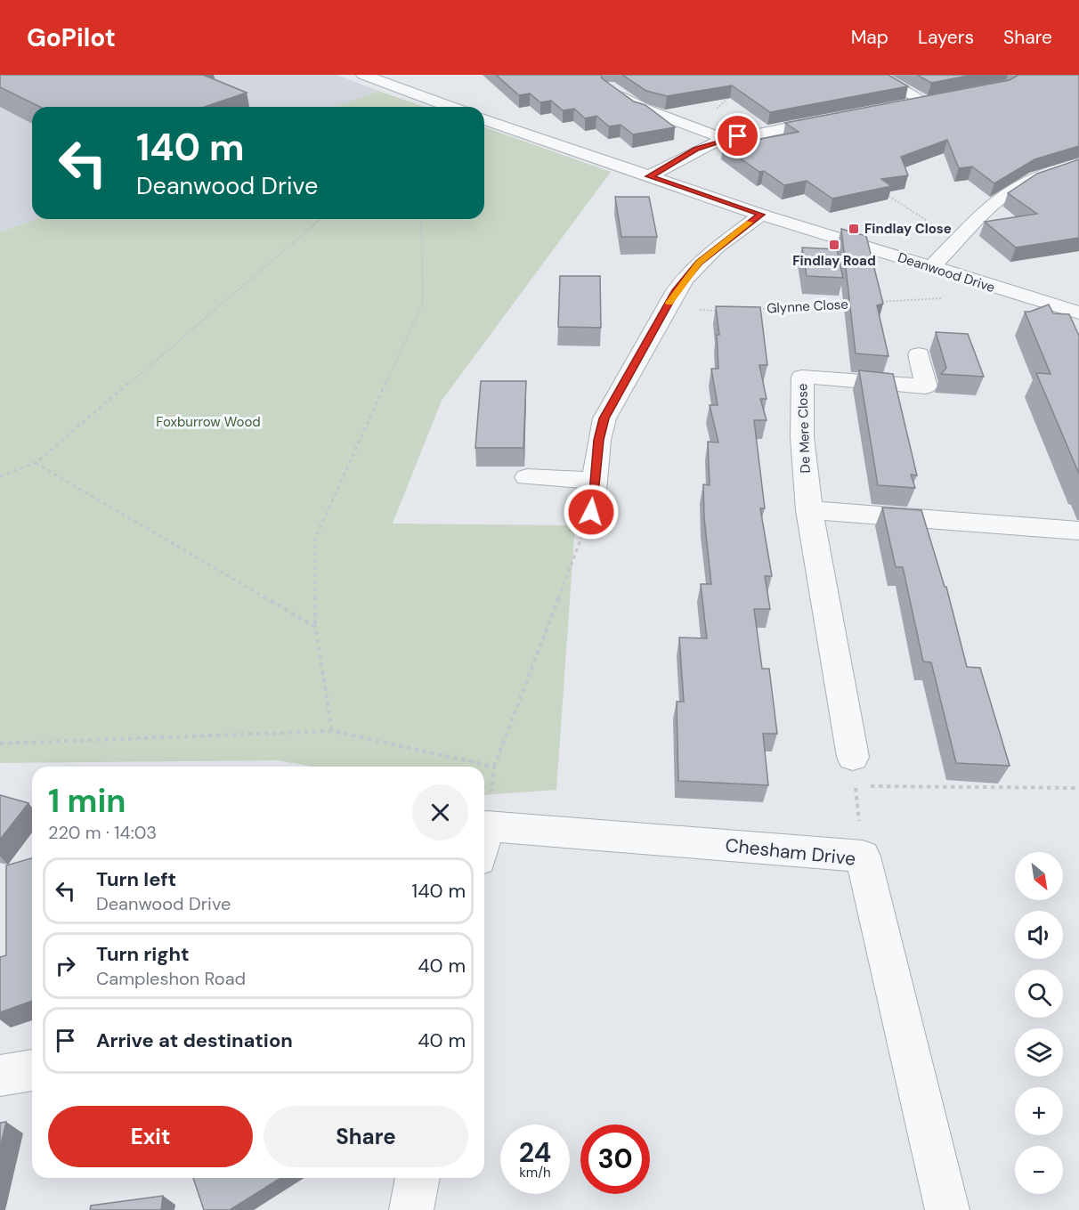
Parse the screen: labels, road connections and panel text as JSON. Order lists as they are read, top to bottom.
{
  "streets": {
    "street": ["Deanwood Drive", "De Mere Close", "Chesham Drive"],
    "path": ["Glynne Close"]
  },
  "parks": ["Foxburrow Wood"],
  "places": {
    "transit": ["Findlay Close", "Findlay Road"]
  },
  "north": "bottom right",
  "page": {
    "header": "GoPilot",
    "nav": ["Map", "Layers", "Share"],
    "turn": ["140 m", "Deanwood Drive"],
    "heading": ["1 min", "220 m · 14:03"],
    "map_buttons": ["+", "−"],
    "list": [
      {
        "name": "Turn left",
        "note": "Deanwood Drive",
        "value": "140 m"
      },
      {
        "name": "Turn right",
        "note": "Campleshon Road",
        "value": "40 m"
      },
      {
        "name": "Arrive at destination",
        "value": "40 m"
      }
    ],
    "buttons": ["Exit", "Share"],
    "speed": "24 km/h",
    "limit": "30"
  }
}
